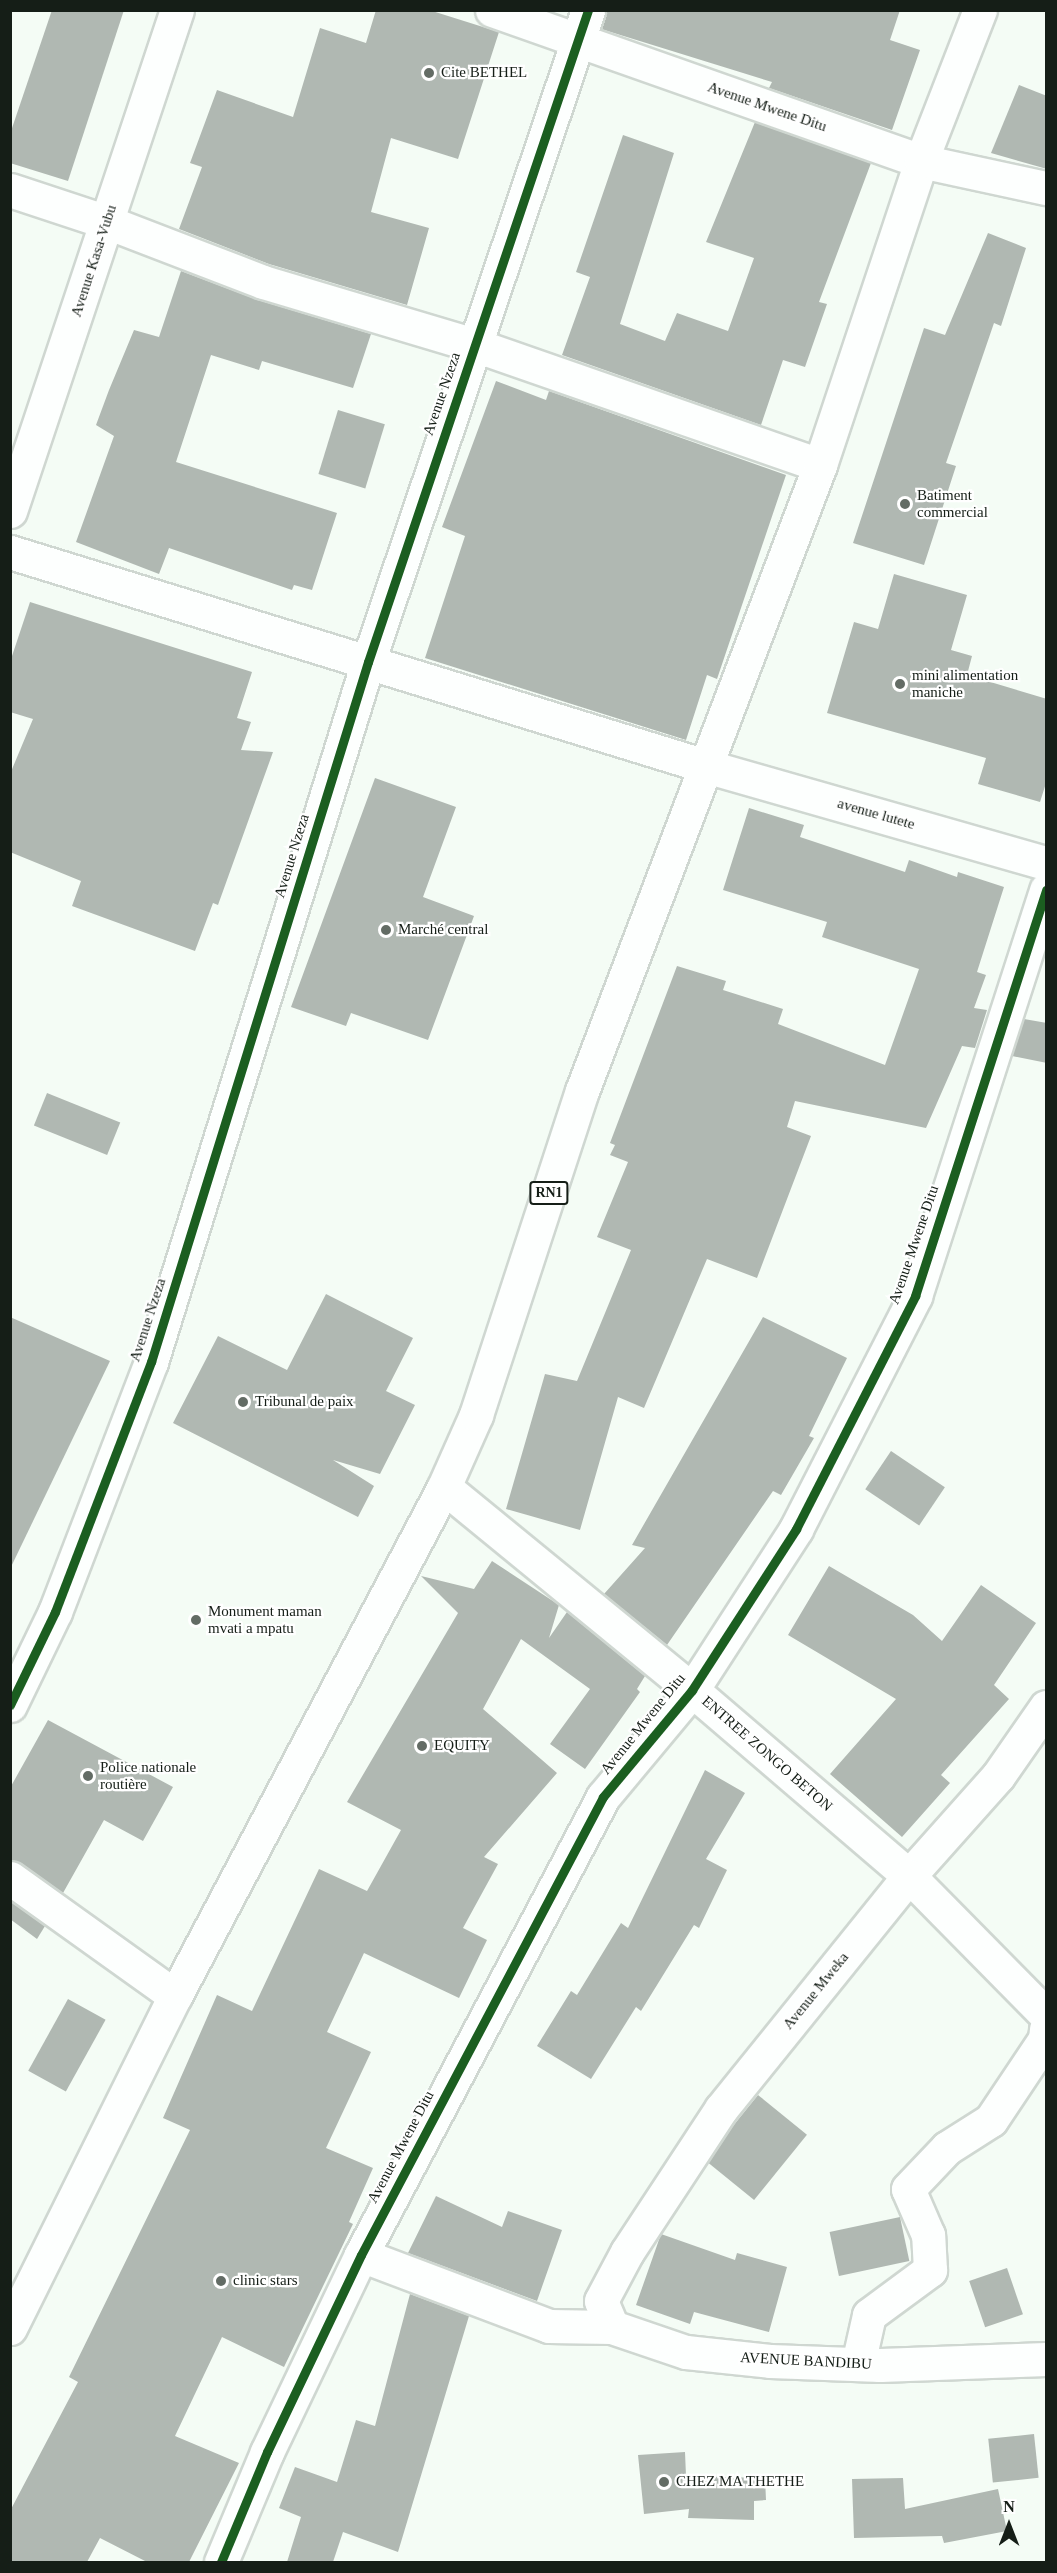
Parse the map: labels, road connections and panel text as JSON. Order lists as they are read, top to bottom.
{
  "streets": {
    "main road": [
      "Avenue Mwene Ditu",
      "Avenue Kasa-Vubu",
      "Avenue Nzeza",
      "avenue lutete",
      "RN1",
      "ENTREE ZONGO BETON",
      "Avenue Mweka",
      "AVENUE BANDIBU"
    ]
  },
  "crossings": [
    ["Avenue Mwene Ditu", "Avenue Nzeza"],
    ["Avenue Mwene Ditu", "RN1"],
    ["Avenue Mwene Ditu", "ENTREE ZONGO BETON"],
    ["Avenue Mwene Ditu", "AVENUE BANDIBU"],
    ["Avenue Nzeza", "avenue lutete"],
    ["avenue lutete", "RN1"],
    ["RN1", "ENTREE ZONGO BETON"],
    ["ENTREE ZONGO BETON", "Avenue Mweka"],
    ["Avenue Mweka", "AVENUE BANDIBU"]
  ],
  "places": [
    "Cite BETHEL",
    "Batiment commercial",
    "mini alimentation maniche",
    "Marché central",
    "Tribunal de paix",
    "Monument maman mvati a mpatu",
    "EQUITY",
    "Police nationale routière",
    "clinic stars",
    "CHEZ MA THETHE"
  ],
  "north": "top"
}
